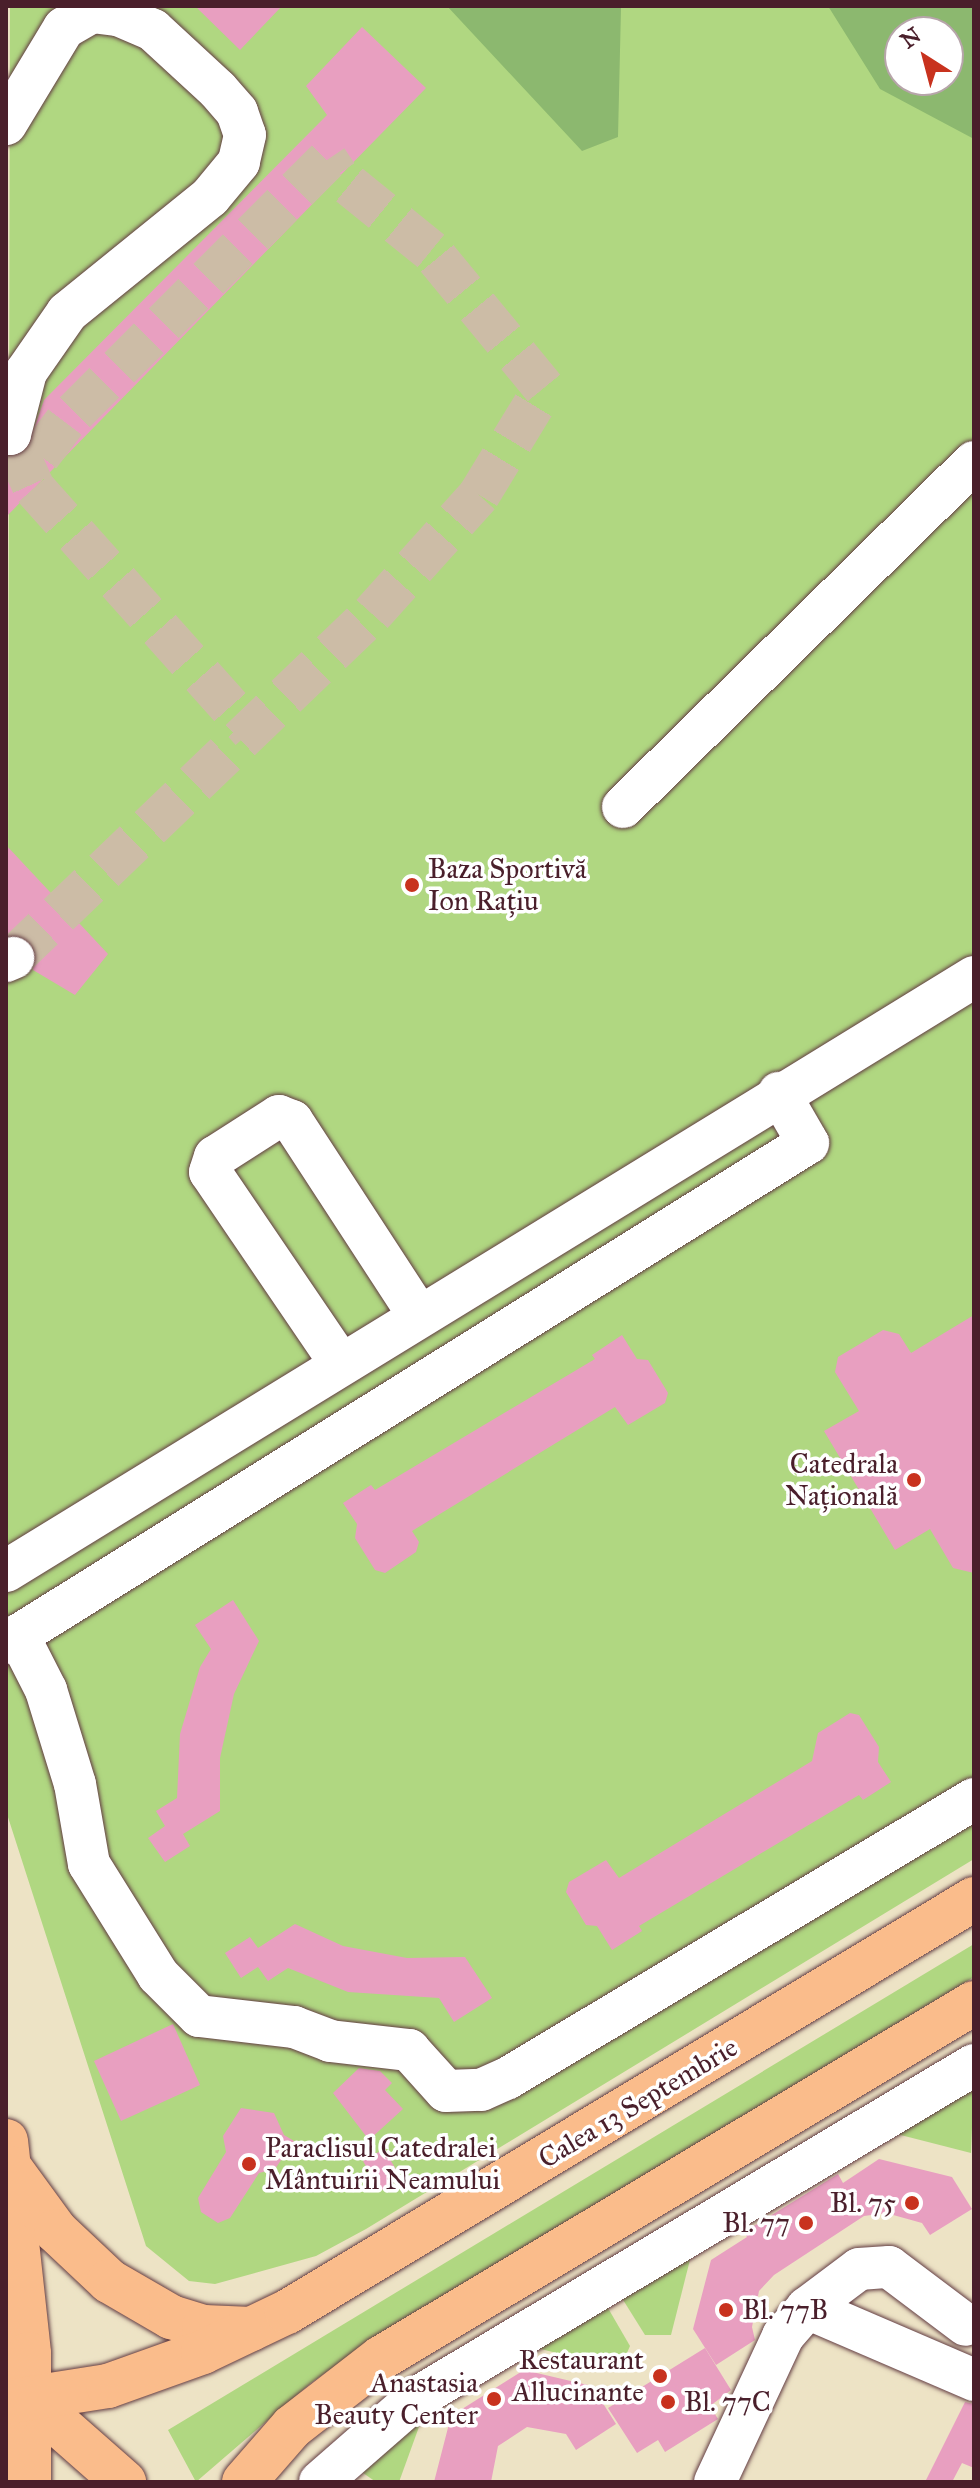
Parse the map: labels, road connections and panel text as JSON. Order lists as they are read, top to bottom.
{
  "streets": {
    "main road": ["Calea 13 Septembrie"]
  },
  "places": [
    "Baza Sportivă Ion Rațiu",
    "Catedrala Națională",
    "Paraclisul Catedralei Mântuirii Neamului",
    "Bl. 75",
    "Bl. 77",
    "Bl. 77B",
    "Restaurant Allucinante",
    "Anastasia Beauty Center",
    "Bl. 77C"
  ],
  "north": "top left"
}
